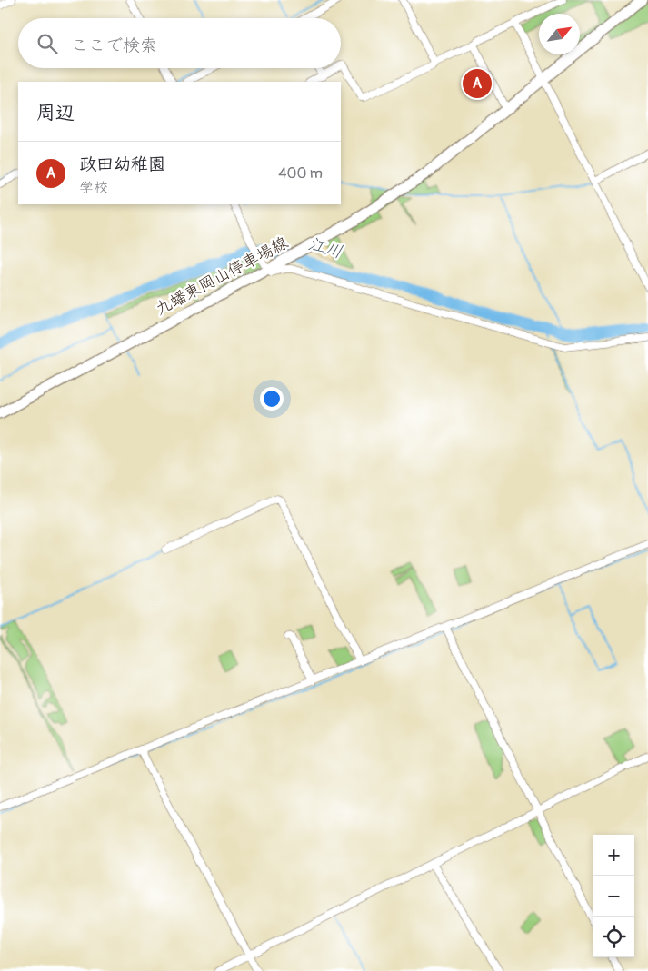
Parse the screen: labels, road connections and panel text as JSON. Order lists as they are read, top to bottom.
{
  "streets": {
    "main road": ["九蟠東岡山停車場線"]
  },
  "water": ["江川"],
  "north": "top right",
  "page": {
    "search": "ここで検索",
    "pins": "A",
    "heading": "周辺",
    "list": [
      {
        "mark": "A",
        "name": "政田幼稚園",
        "note": "学校",
        "value": "400 m"
      }
    ],
    "map_buttons": ["+", "−"]
  }
}
